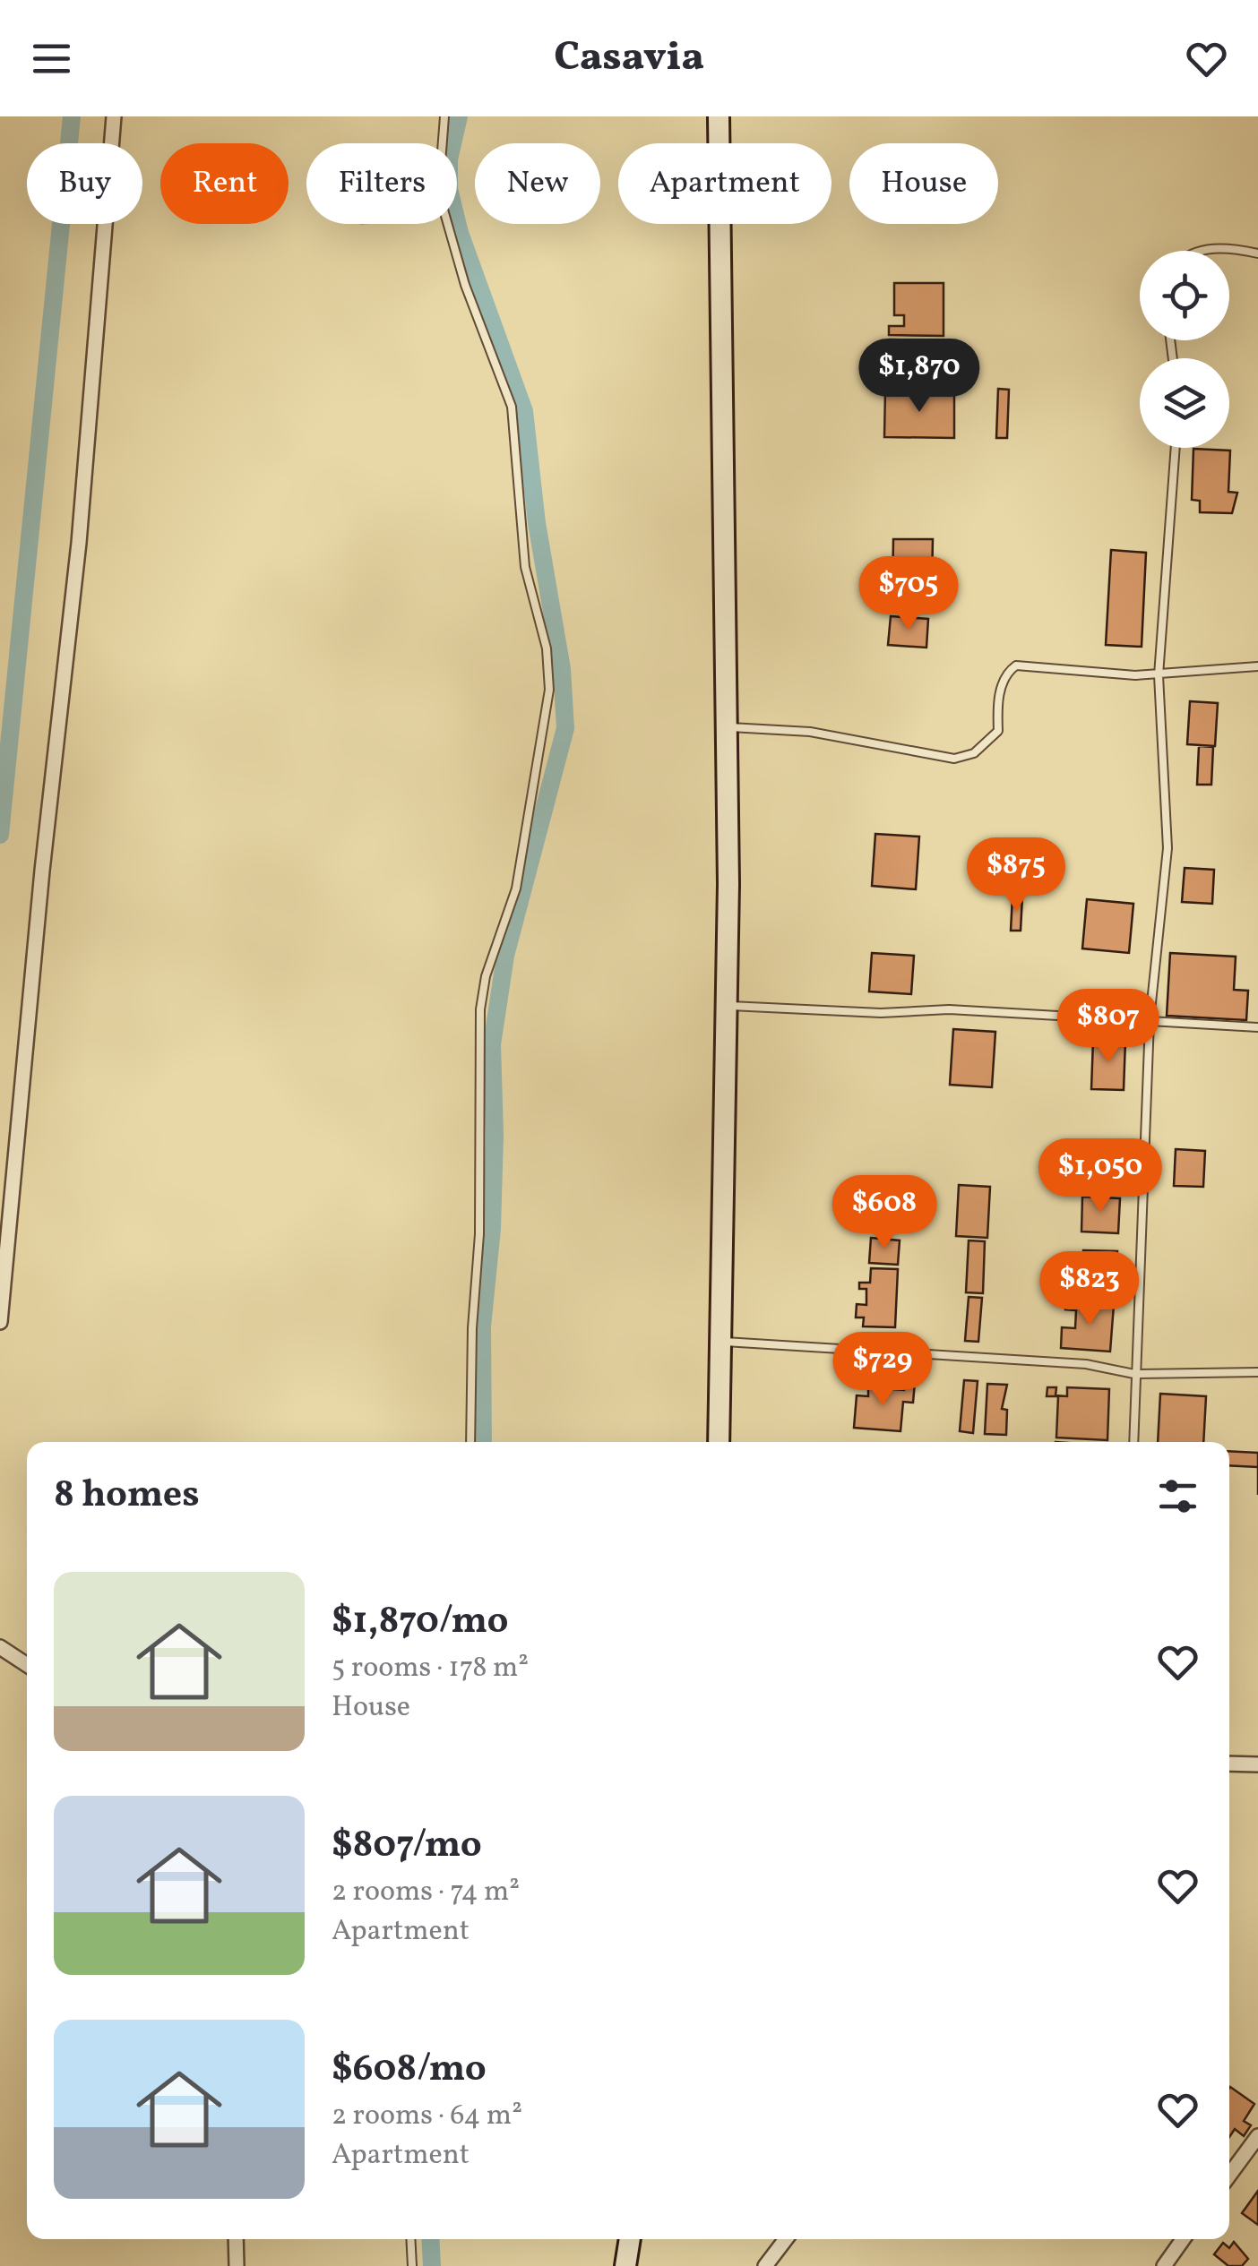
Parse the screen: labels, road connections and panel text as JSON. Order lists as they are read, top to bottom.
{
  "page": {
    "header": "Casavia",
    "chip": [
      "Buy",
      "Rent",
      "Filters",
      "New",
      "Apartment",
      "House"
    ],
    "price": [
      "$1,870",
      "$705",
      "$875",
      "$807",
      "$1,050",
      "$608",
      "$823",
      "$729"
    ],
    "heading": "8 homes",
    "list": [
      {
        "name": "$1,870/mo",
        "note": "5 rooms · 178 m² · House"
      },
      {
        "name": "$807/mo",
        "note": "2 rooms · 74 m² · Apartment"
      },
      {
        "name": "$608/mo",
        "note": "2 rooms · 64 m² · Apartment"
      }
    ]
  }
}
